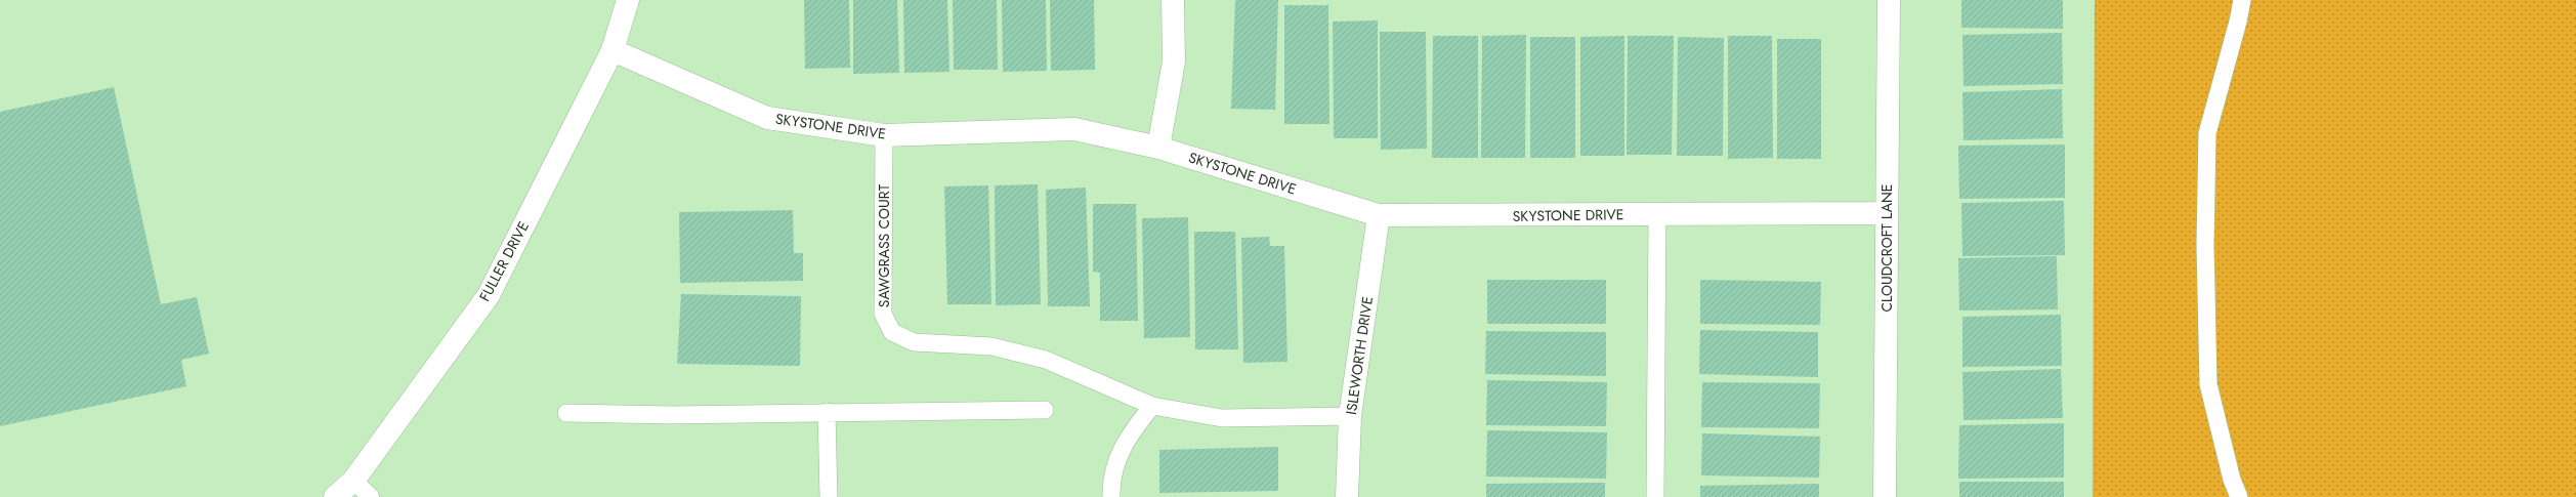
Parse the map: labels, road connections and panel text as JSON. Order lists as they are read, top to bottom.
{
  "streets": {
    "street": [
      "SKYSTONE DRIVE",
      "CLOUDCROFT LANE",
      "FULLER DRIVE",
      "ISLEWORTH DRIVE"
    ],
    "lane": ["SAWGRASS COURT"]
  },
  "crossings": [
    ["SKYSTONE DRIVE", "SAWGRASS COURT"],
    ["SKYSTONE DRIVE", "CLOUDCROFT LANE"],
    ["SKYSTONE DRIVE", "FULLER DRIVE"],
    ["SKYSTONE DRIVE", "ISLEWORTH DRIVE"]
  ]
}
